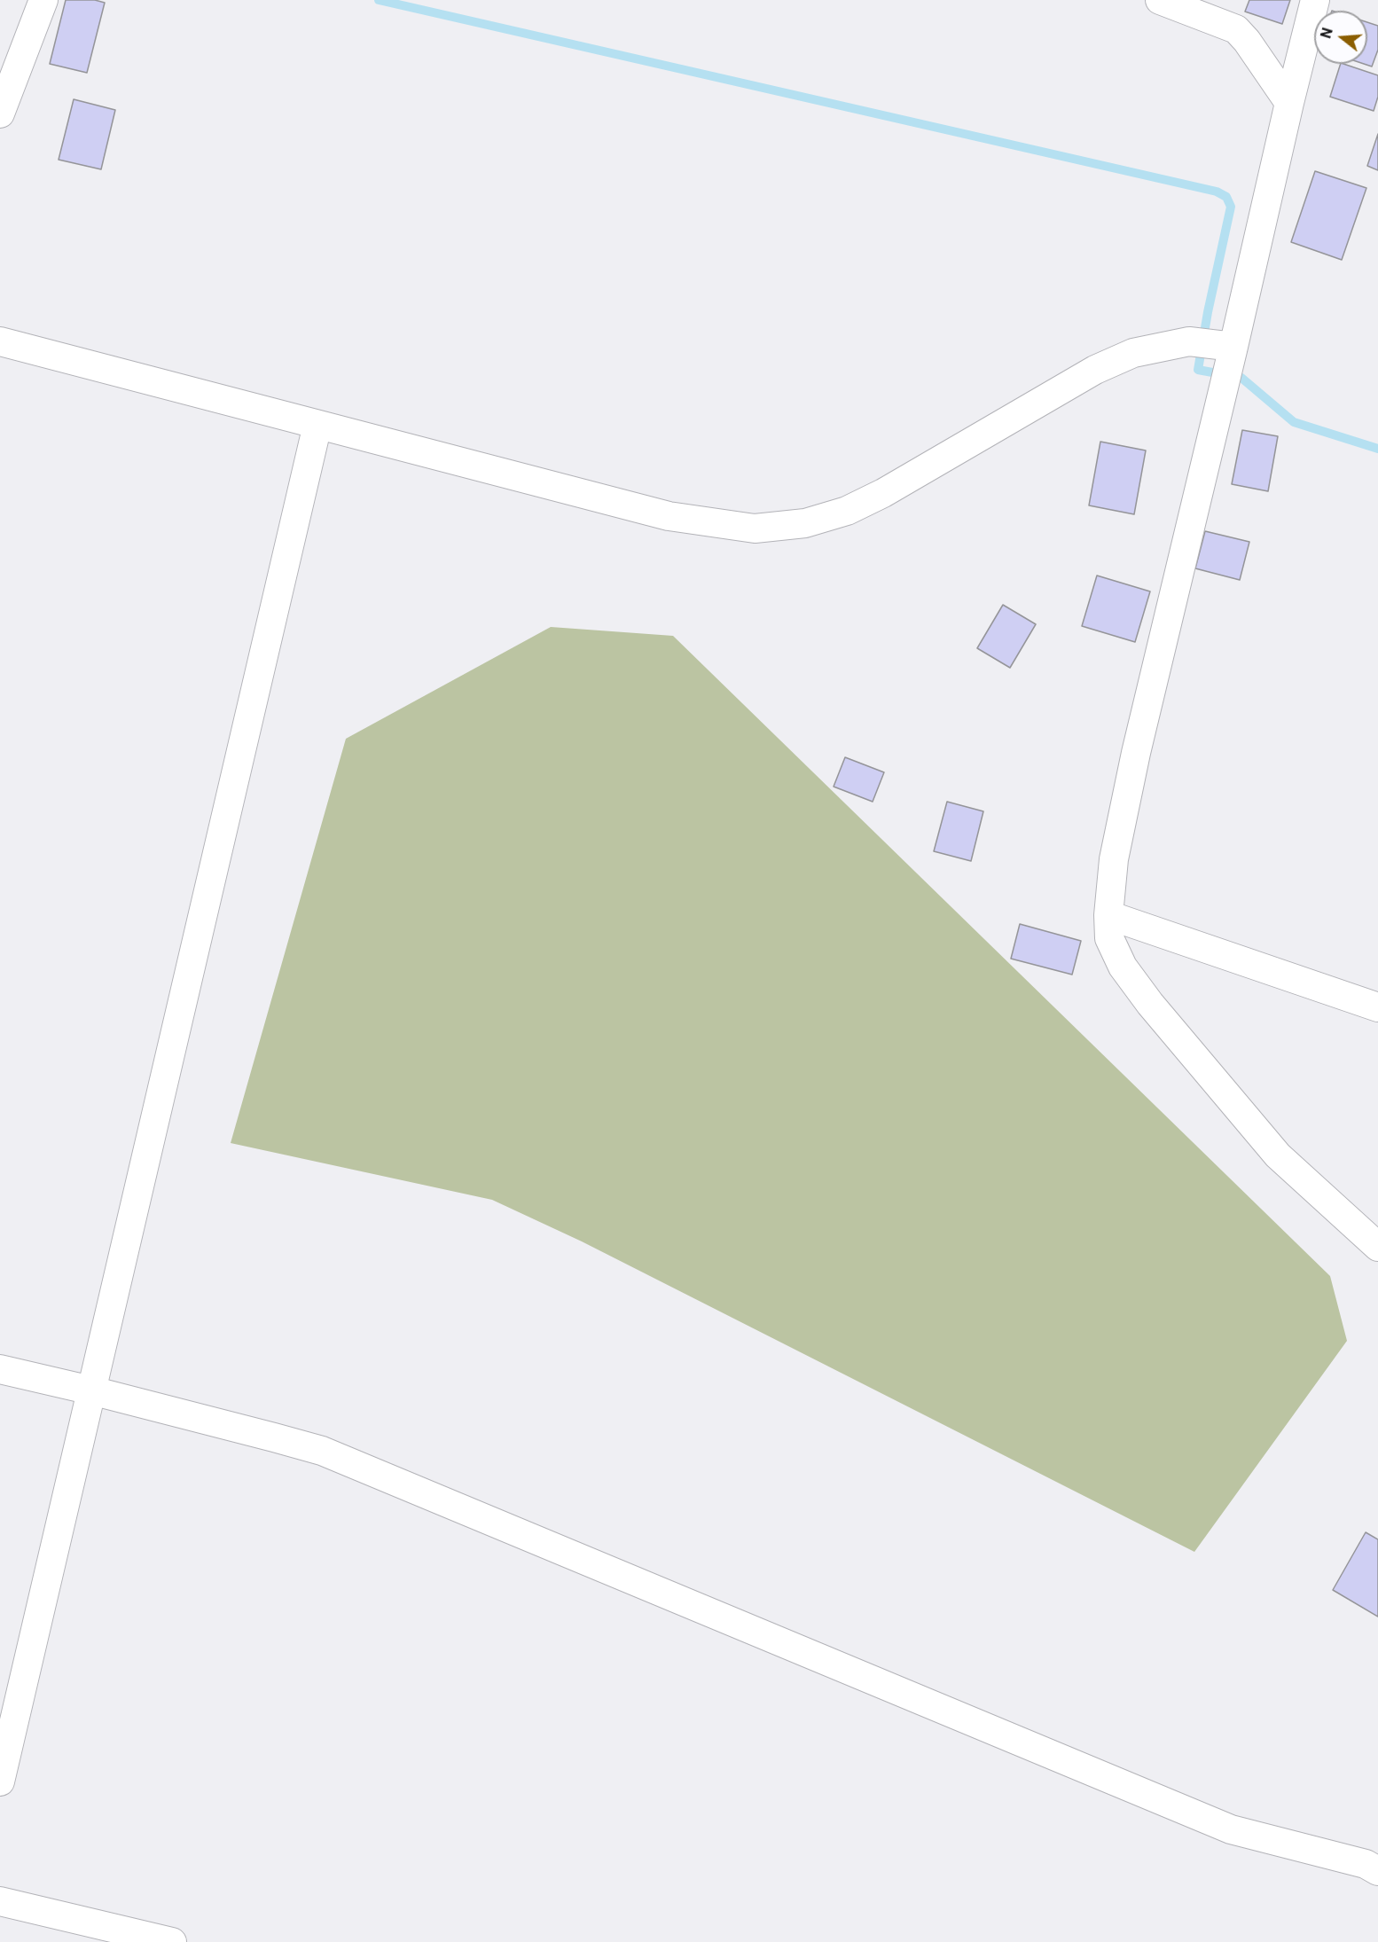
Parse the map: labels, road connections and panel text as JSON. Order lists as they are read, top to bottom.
{
  "north": "left"
}
